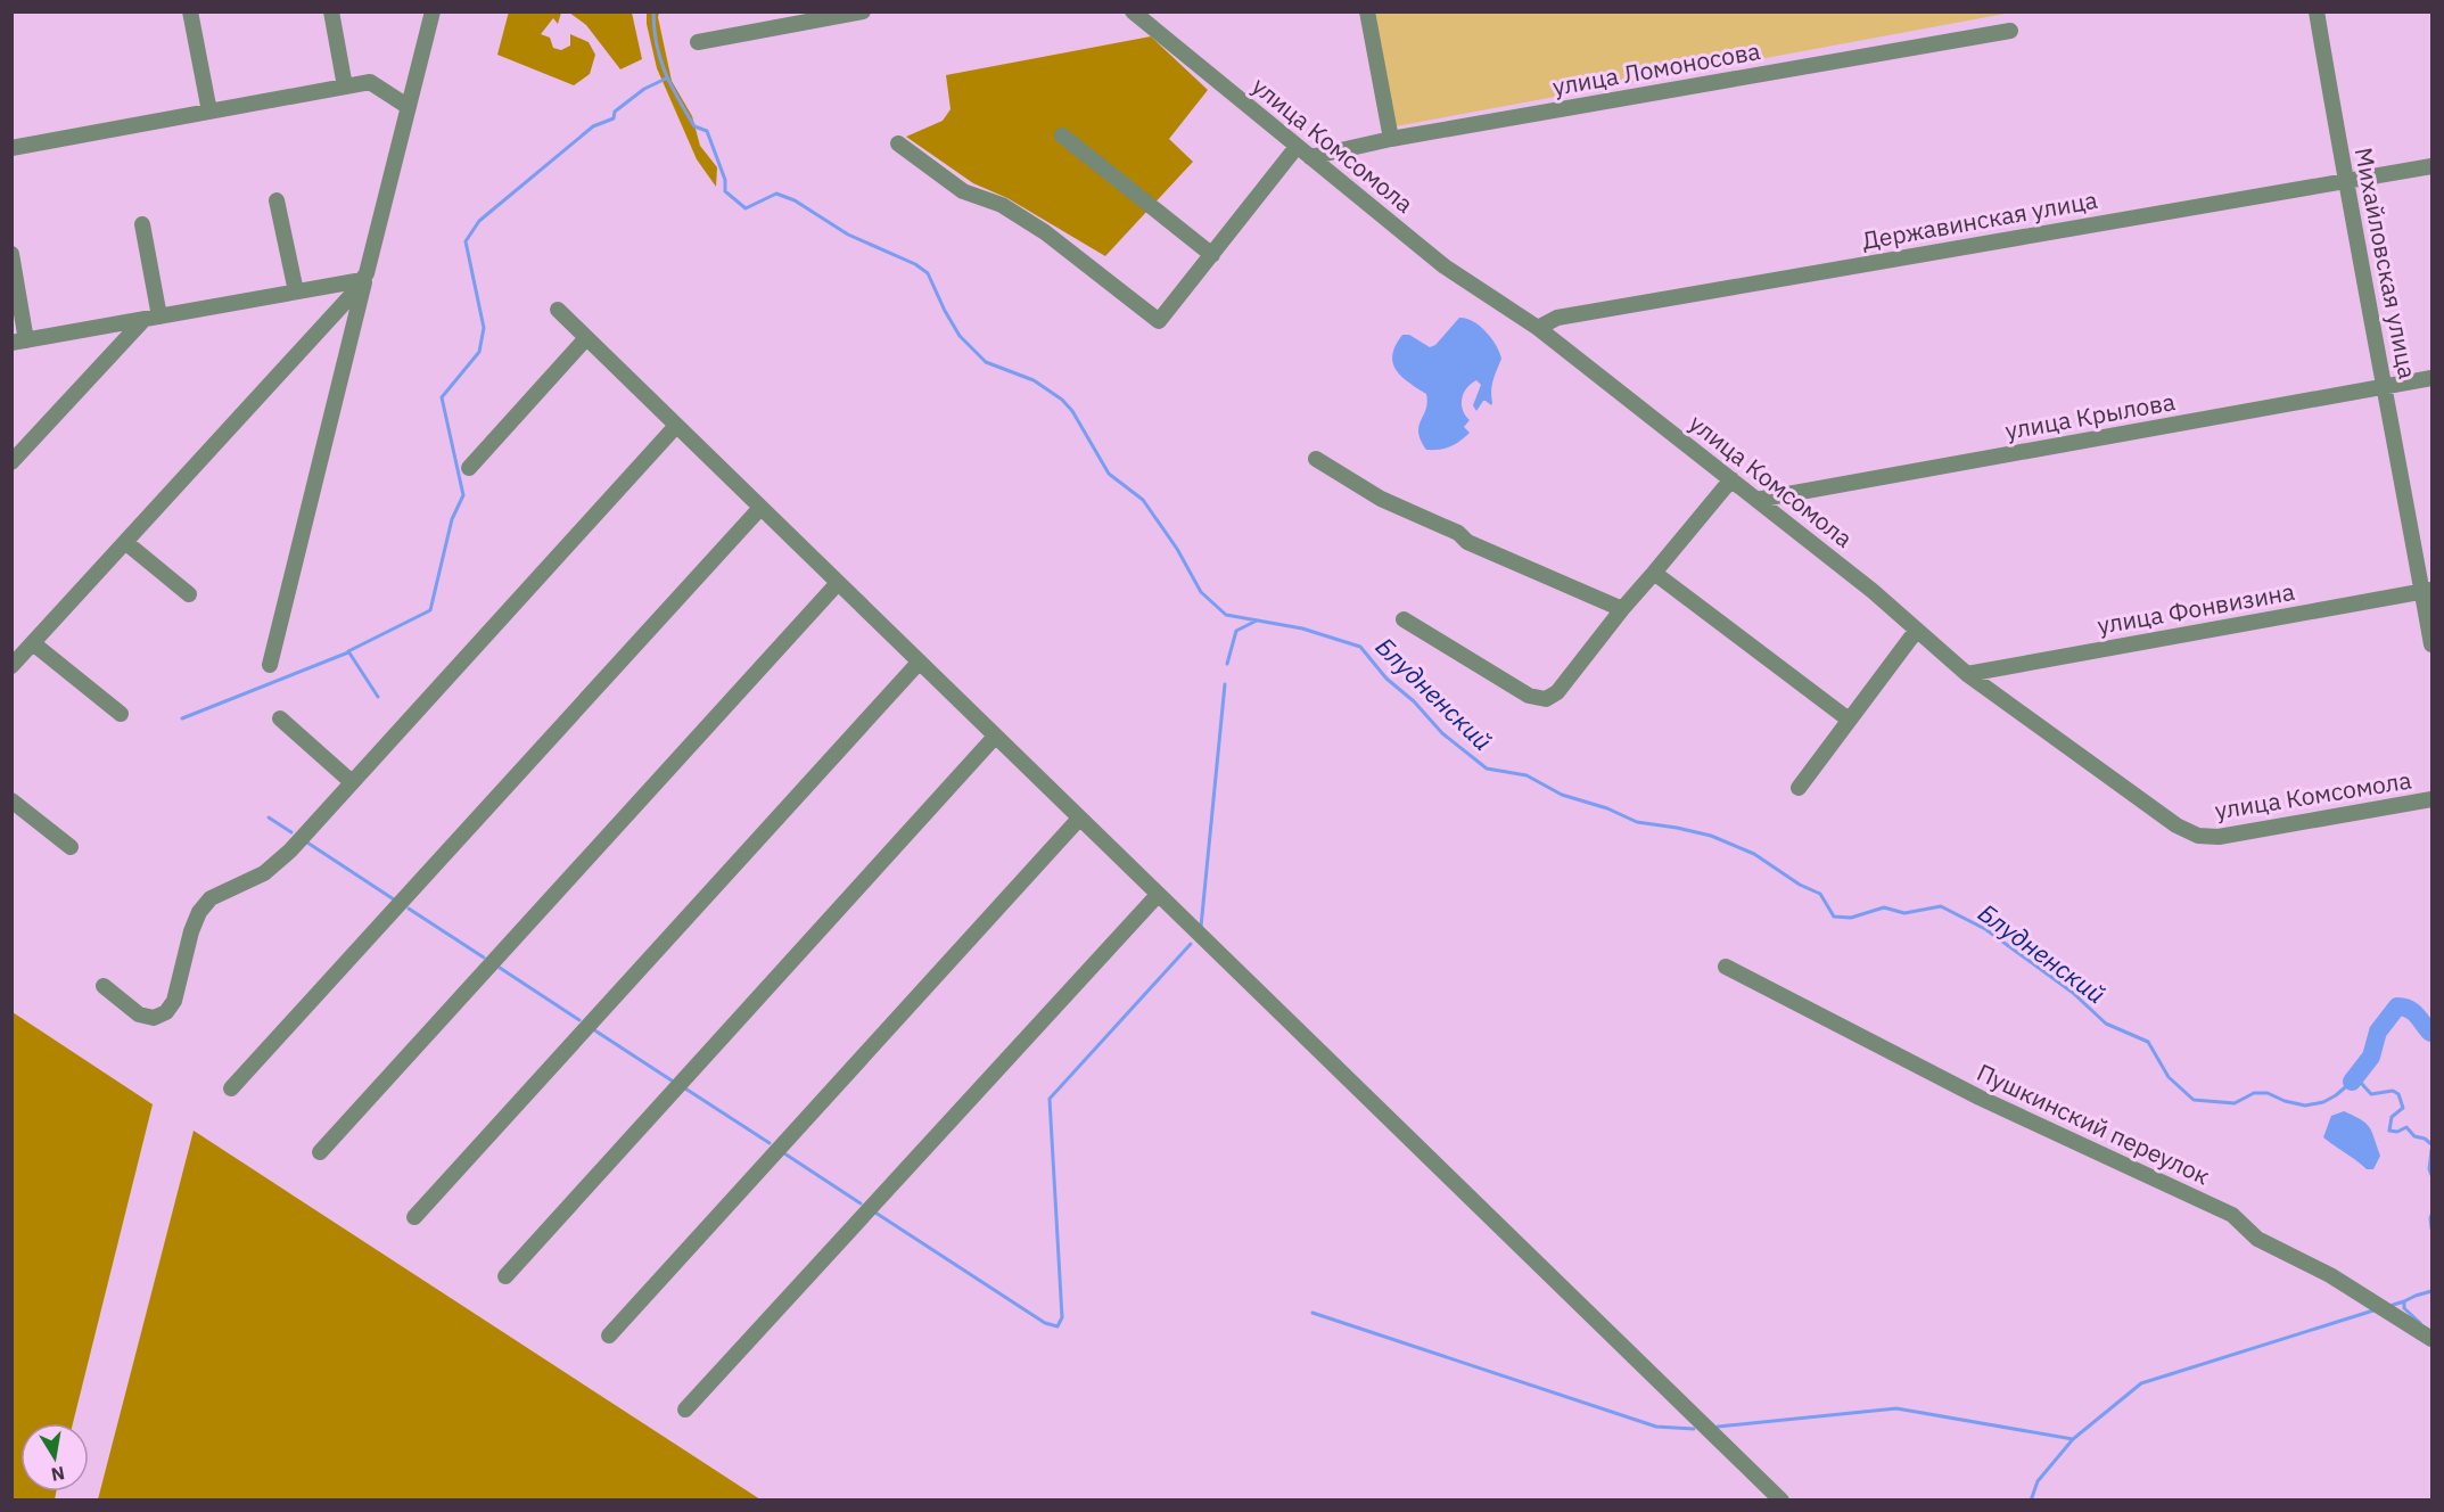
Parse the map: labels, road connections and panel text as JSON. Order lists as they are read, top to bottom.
{
  "streets": {
    "street": [
      "улица Ломоносова",
      "улица Комсомола",
      "Державинская улица",
      "Михайловская улица",
      "улица Крылова",
      "улица Фонвизина",
      "Пушкинский переулок"
    ]
  },
  "crossings": [
    ["улица Ломоносова", "улица Комсомола"],
    ["улица Комсомола", "Державинская улица"],
    ["улица Комсомола", "улица Крылова"],
    ["улица Комсомола", "улица Фонвизина"],
    ["Державинская улица", "Михайловская улица"],
    ["Михайловская улица", "улица Крылова"],
    ["Михайловская улица", "улица Фонвизина"]
  ],
  "water": ["Блудненский"],
  "north": "bottom"
}
